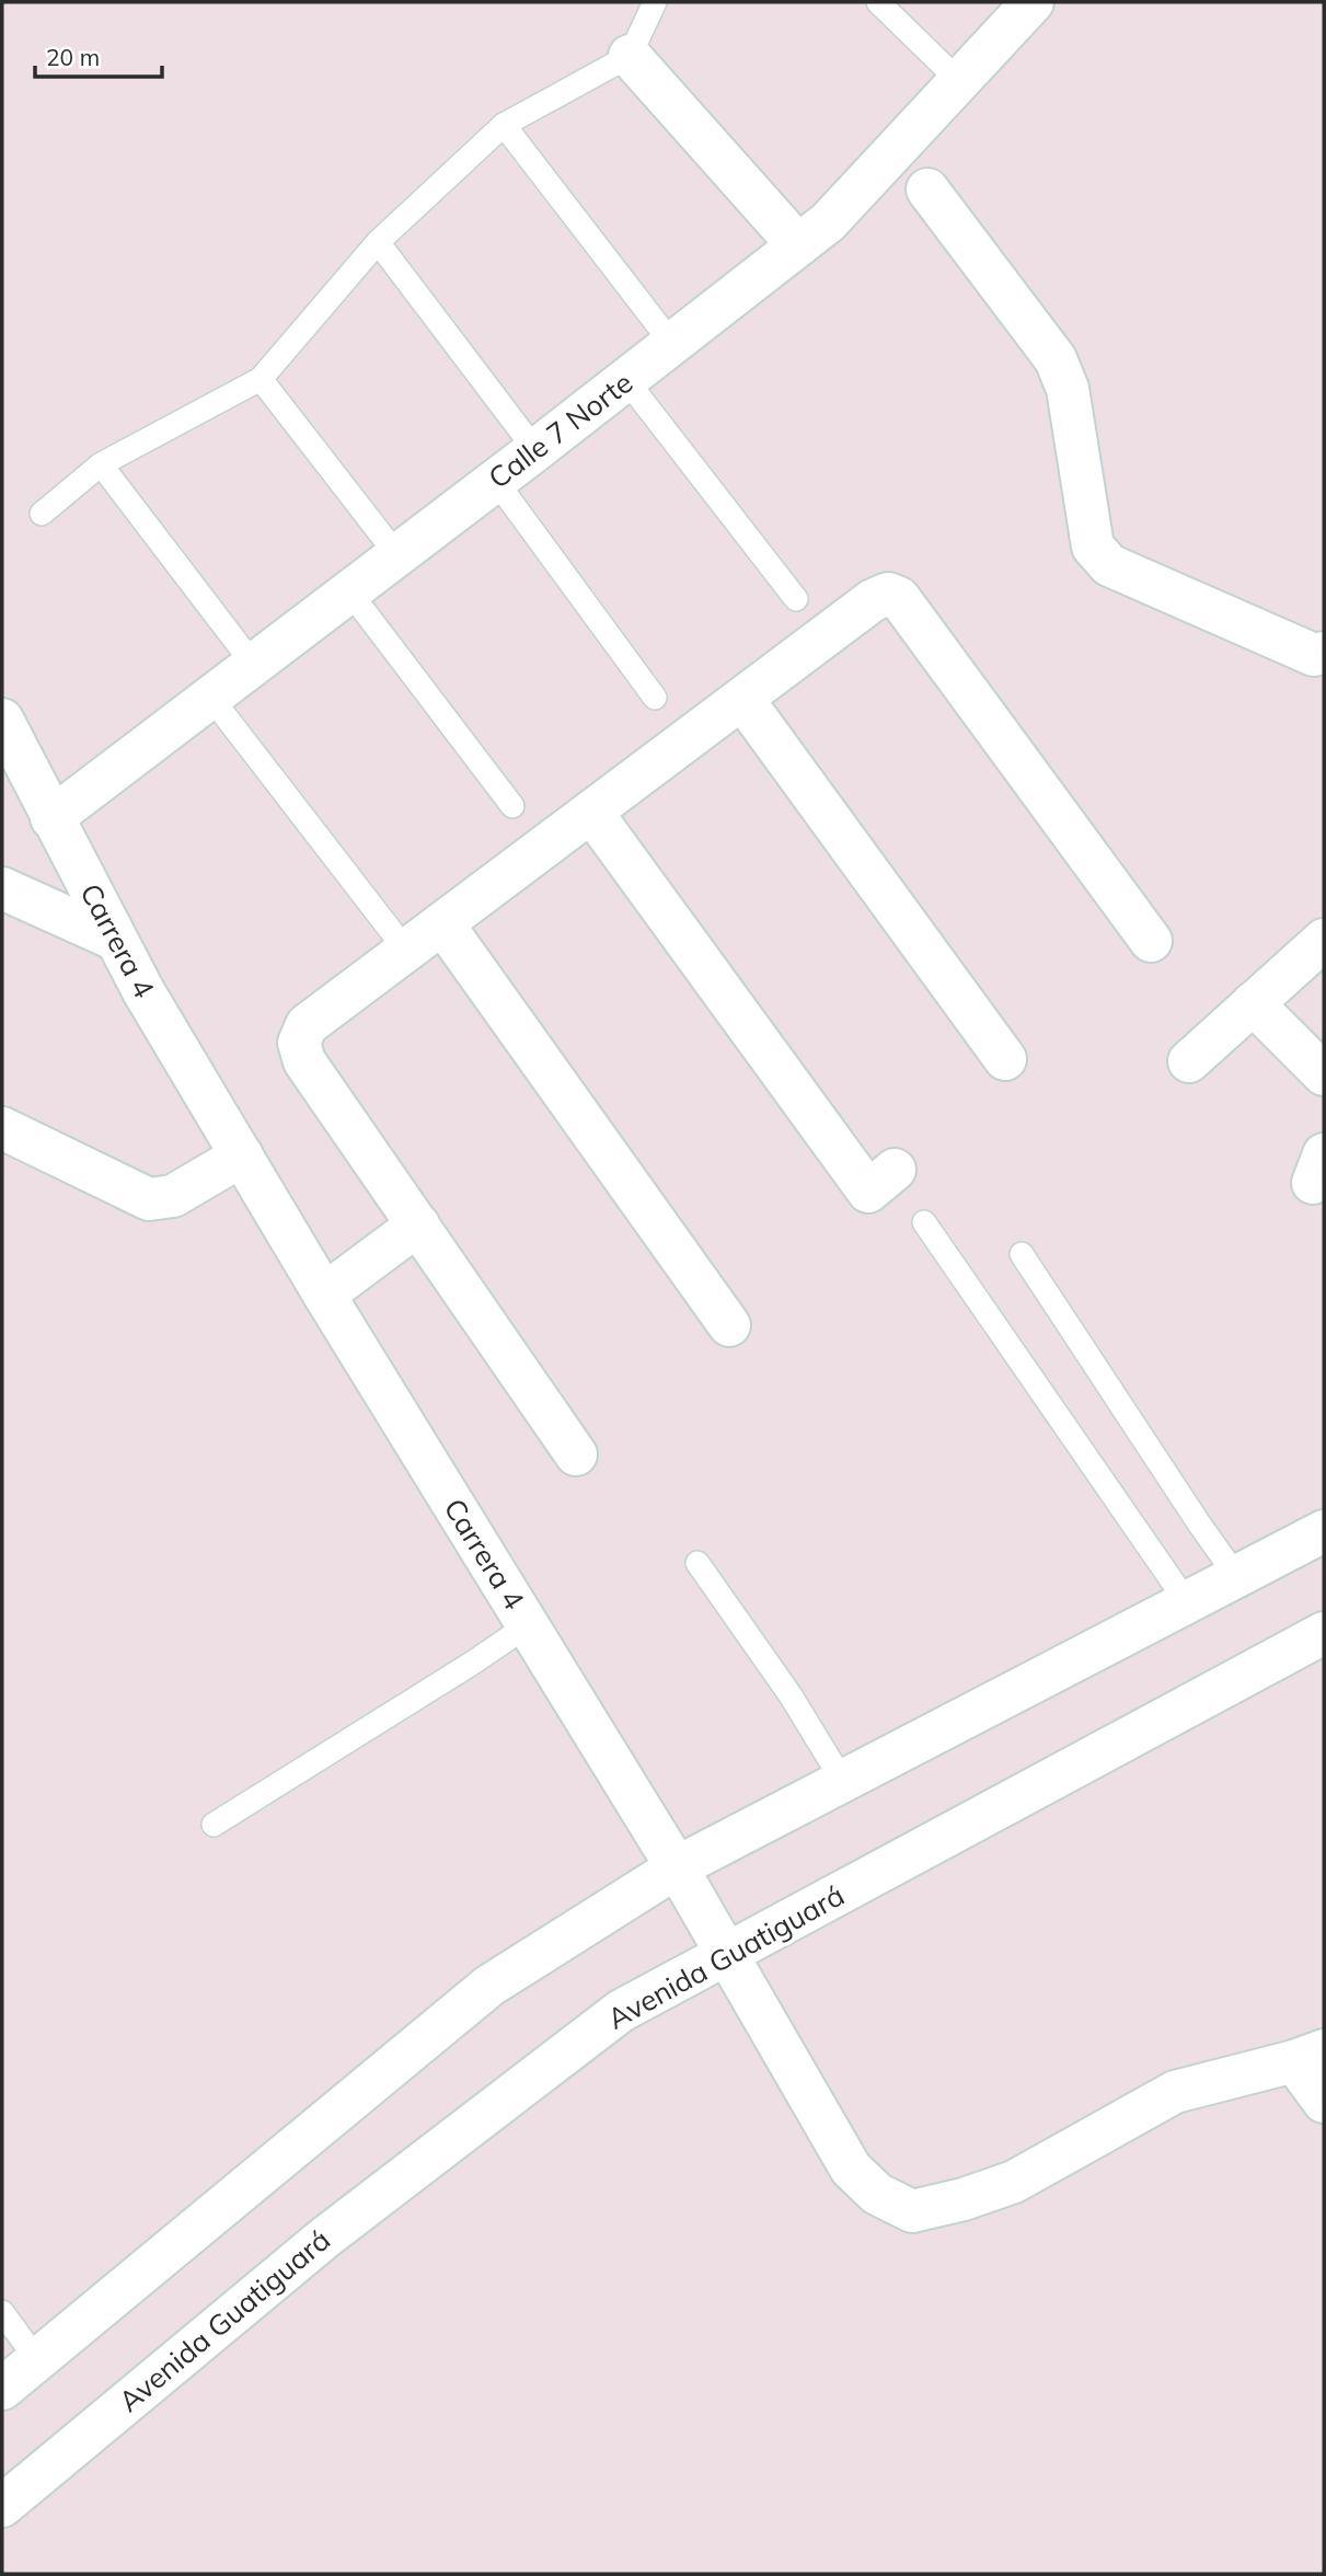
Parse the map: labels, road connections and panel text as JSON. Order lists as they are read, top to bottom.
{
  "streets": {
    "street": ["Calle 7 Norte", "Carrera 4", "Avenida Guatiguará"]
  },
  "crossings": [
    ["Calle 7 Norte", "Carrera 4"],
    ["Carrera 4", "Avenida Guatiguará"]
  ],
  "scale_bar": "20 m"
}
